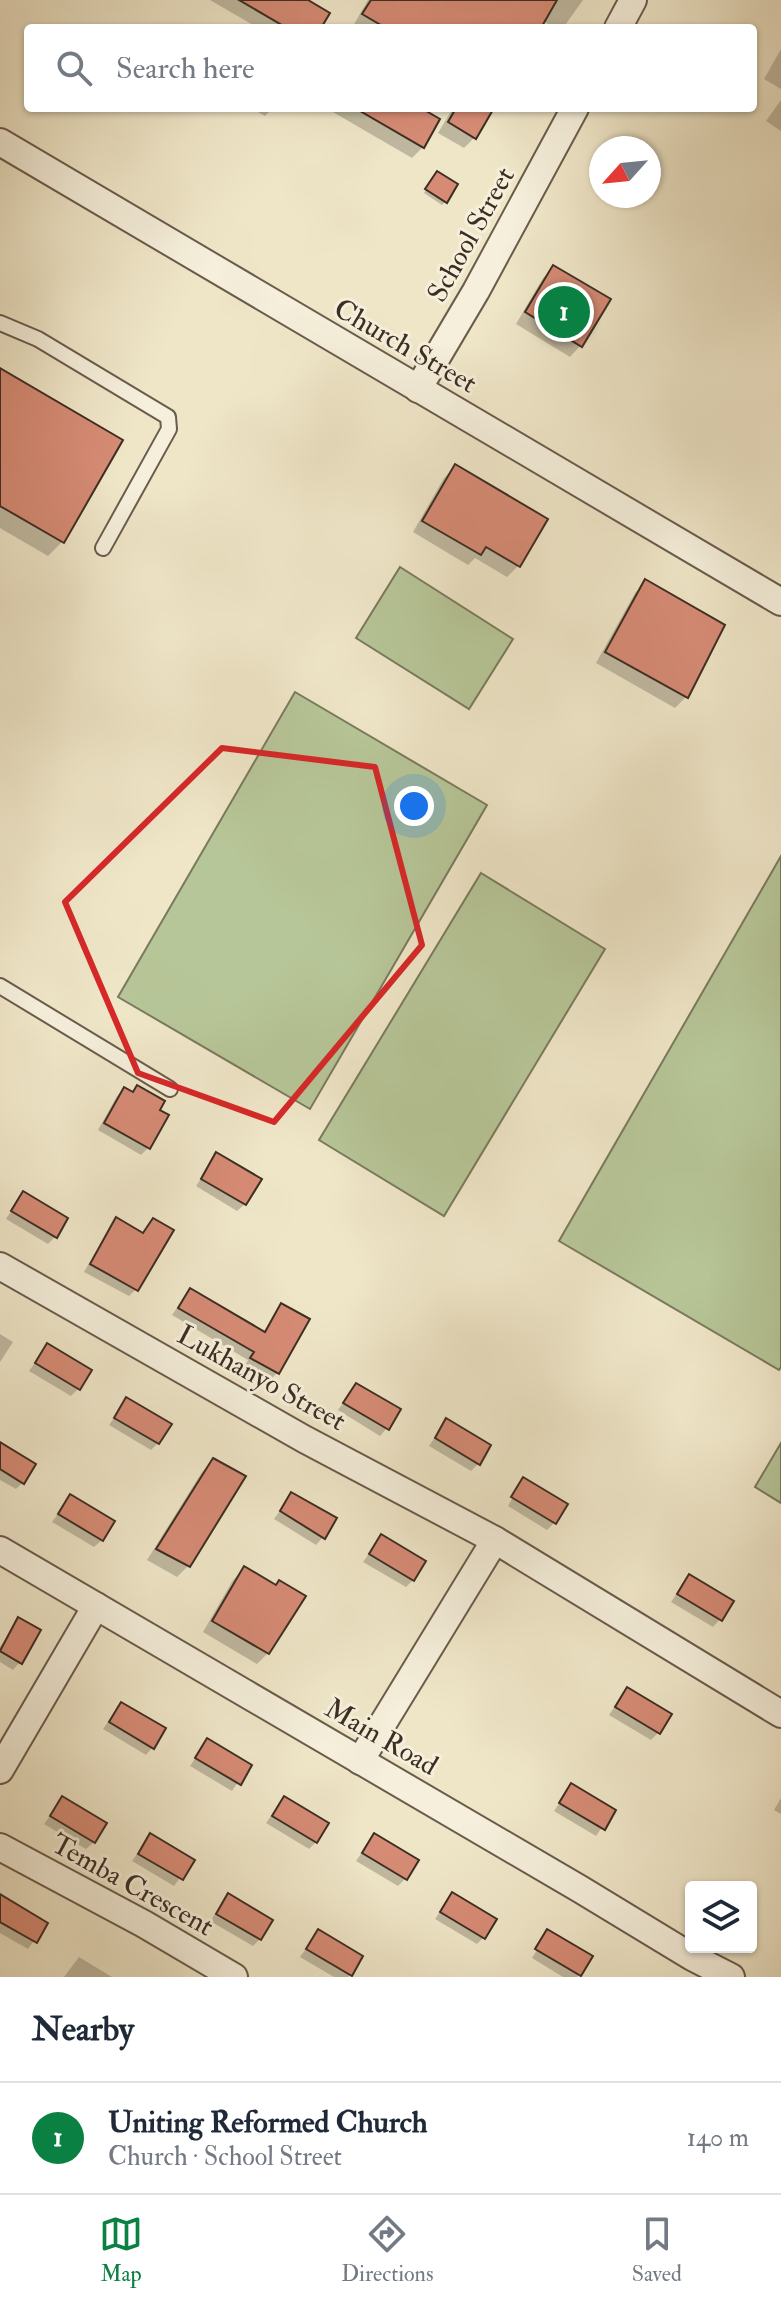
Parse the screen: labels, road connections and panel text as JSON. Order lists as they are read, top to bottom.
{
  "streets": {
    "street": [
      "School Street",
      "Church Street",
      "Lukhanyo Street",
      "Main Road",
      "Temba Crescent"
    ]
  },
  "crossings": [
    ["School Street", "Church Street"]
  ],
  "north": "bottom left",
  "page": {
    "search": "Search here",
    "pins": "1",
    "heading": "Nearby",
    "list": [
      {
        "mark": "1",
        "name": "Uniting Reformed Church",
        "note": "Church · School Street",
        "value": "140 m"
      }
    ],
    "nav": ["Map", "Directions", "Saved"]
  }
}
